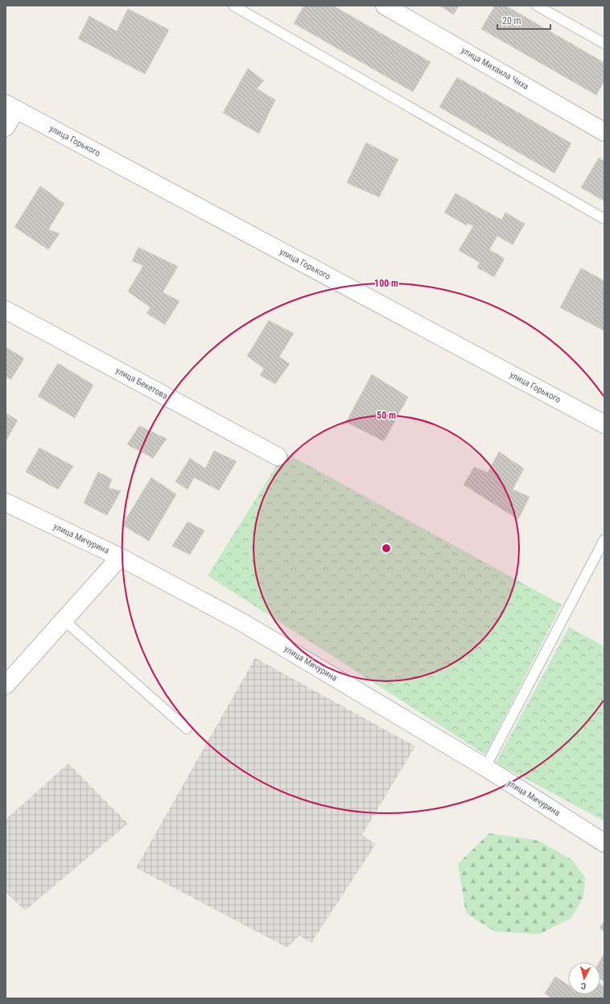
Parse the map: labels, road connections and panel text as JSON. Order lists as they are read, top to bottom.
{
  "streets": {
    "street": [
      "улица Михаила Чиха",
      "улица Горького",
      "улица Бекетова",
      "улица Мичурина"
    ]
  },
  "scale_bar": "20 m",
  "north": "bottom",
  "rings": ["100 m", "50 m"]
}
